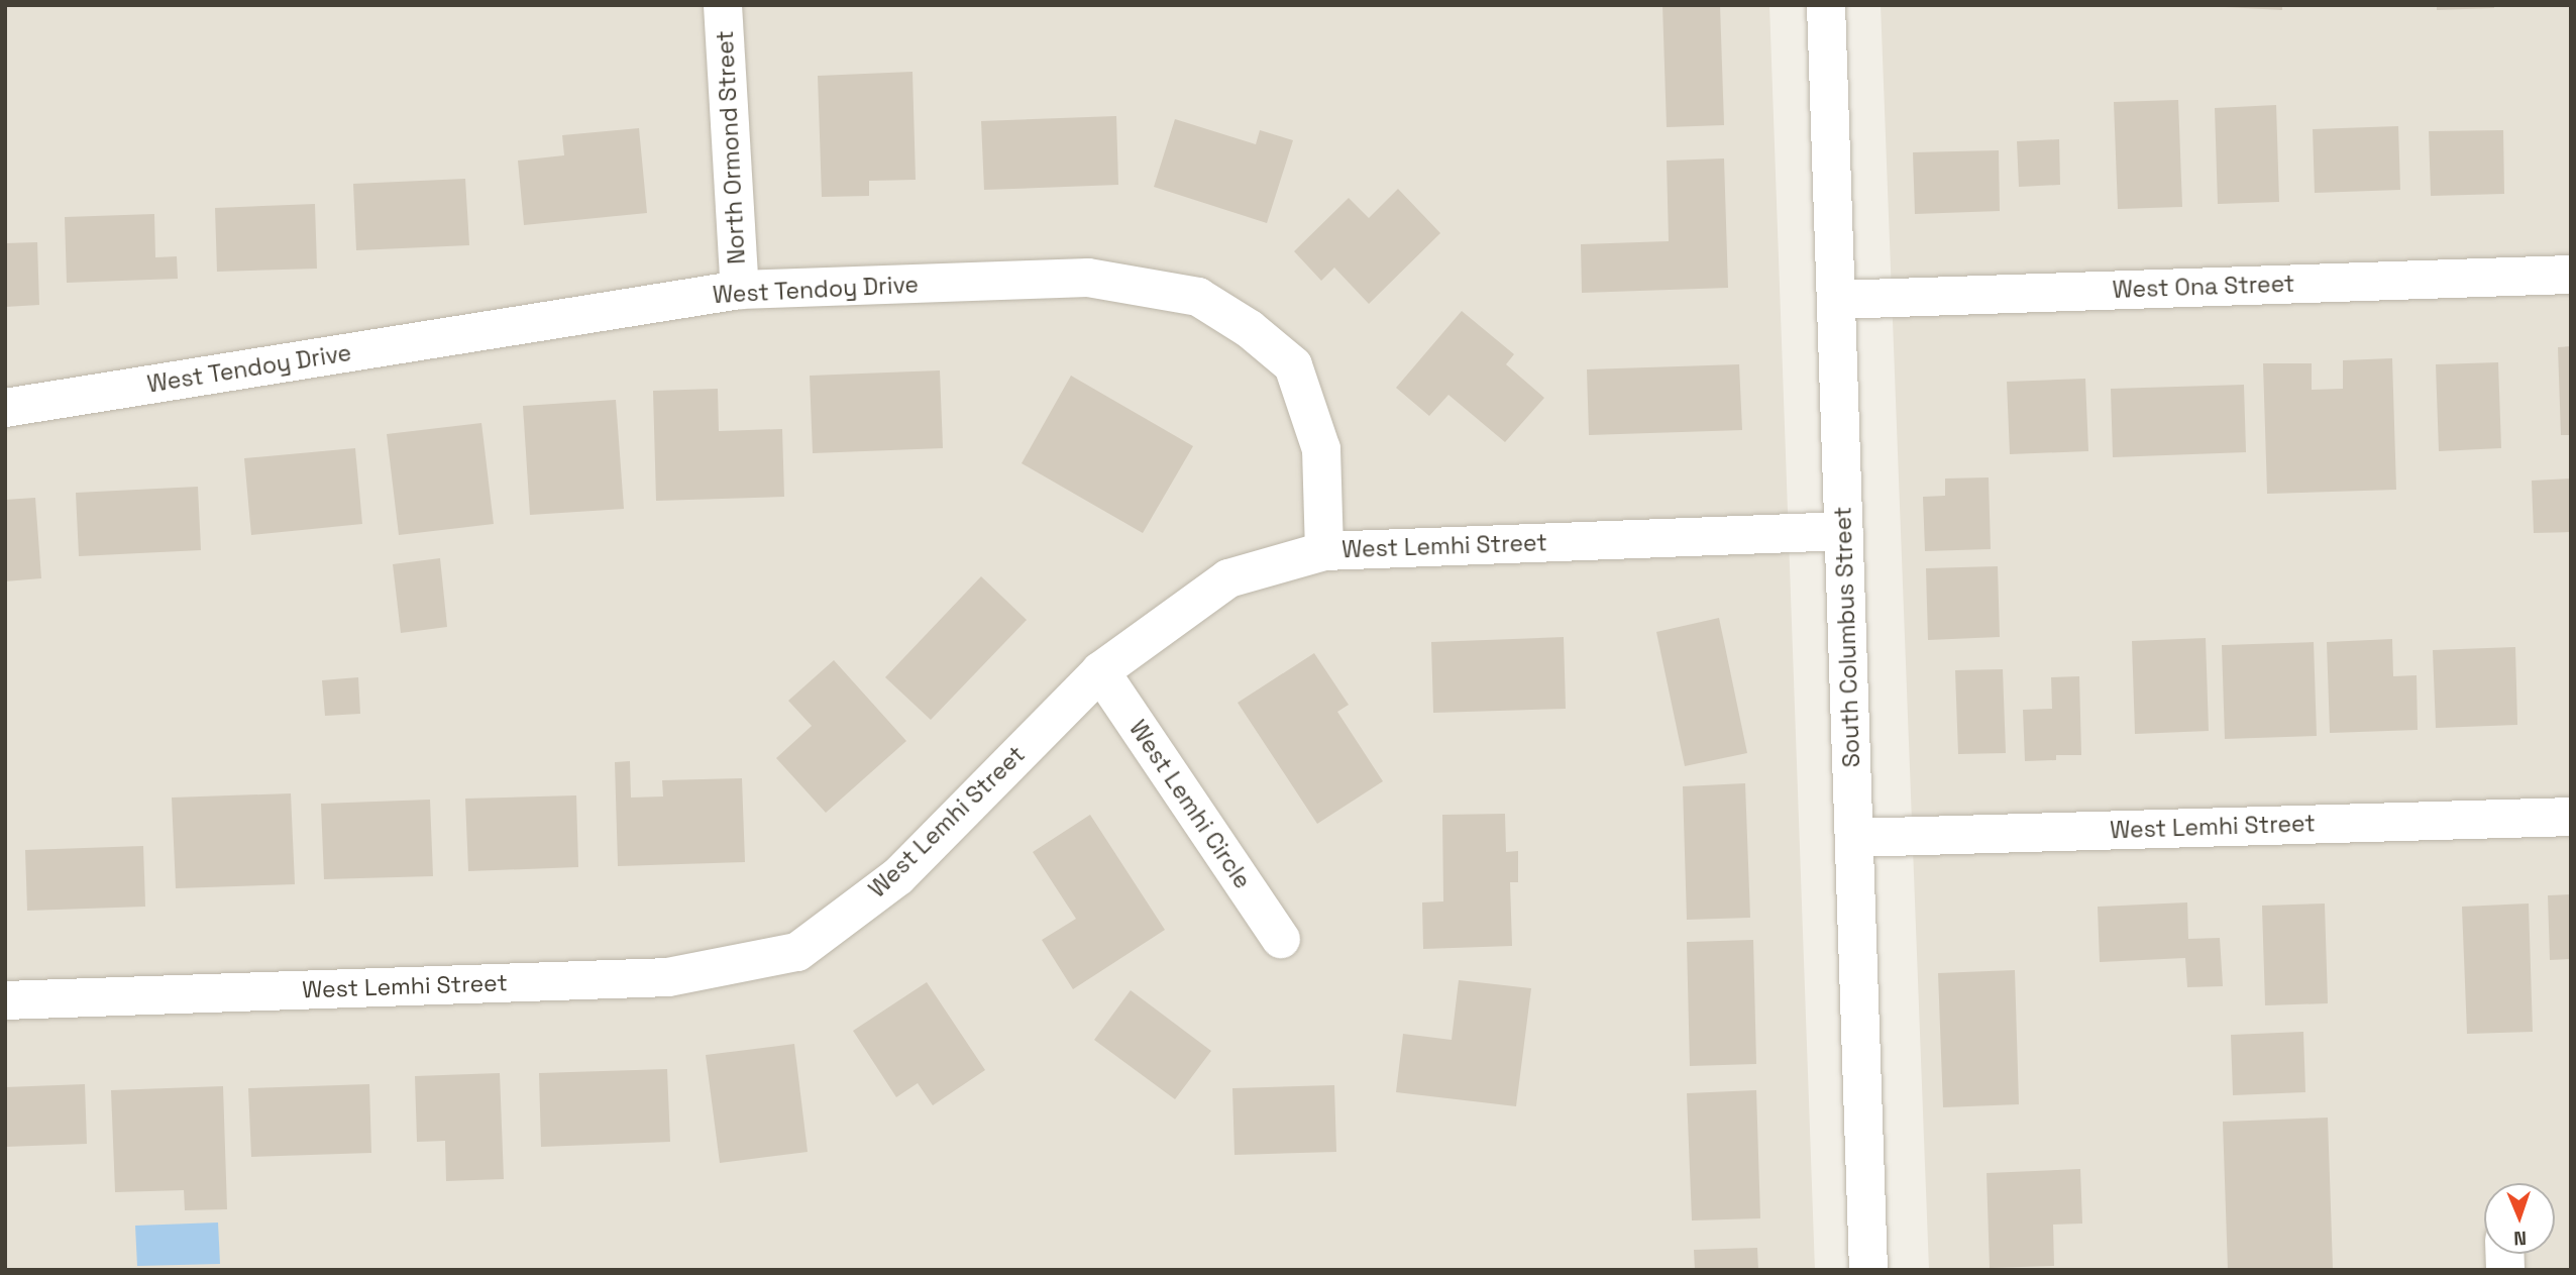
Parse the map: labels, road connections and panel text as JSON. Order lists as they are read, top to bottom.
{
  "streets": {
    "street": [
      "North Ormond Street",
      "West Ona Street",
      "West Tendoy Drive",
      "West Lemhi Street",
      "South Columbus Street",
      "West Lemhi Circle"
    ]
  },
  "crossings": [
    ["North Ormond Street", "West Tendoy Drive"],
    ["West Ona Street", "South Columbus Street"],
    ["West Tendoy Drive", "West Lemhi Street"],
    ["West Lemhi Street", "South Columbus Street"],
    ["West Lemhi Street", "West Lemhi Circle"]
  ],
  "north": "bottom"
}
